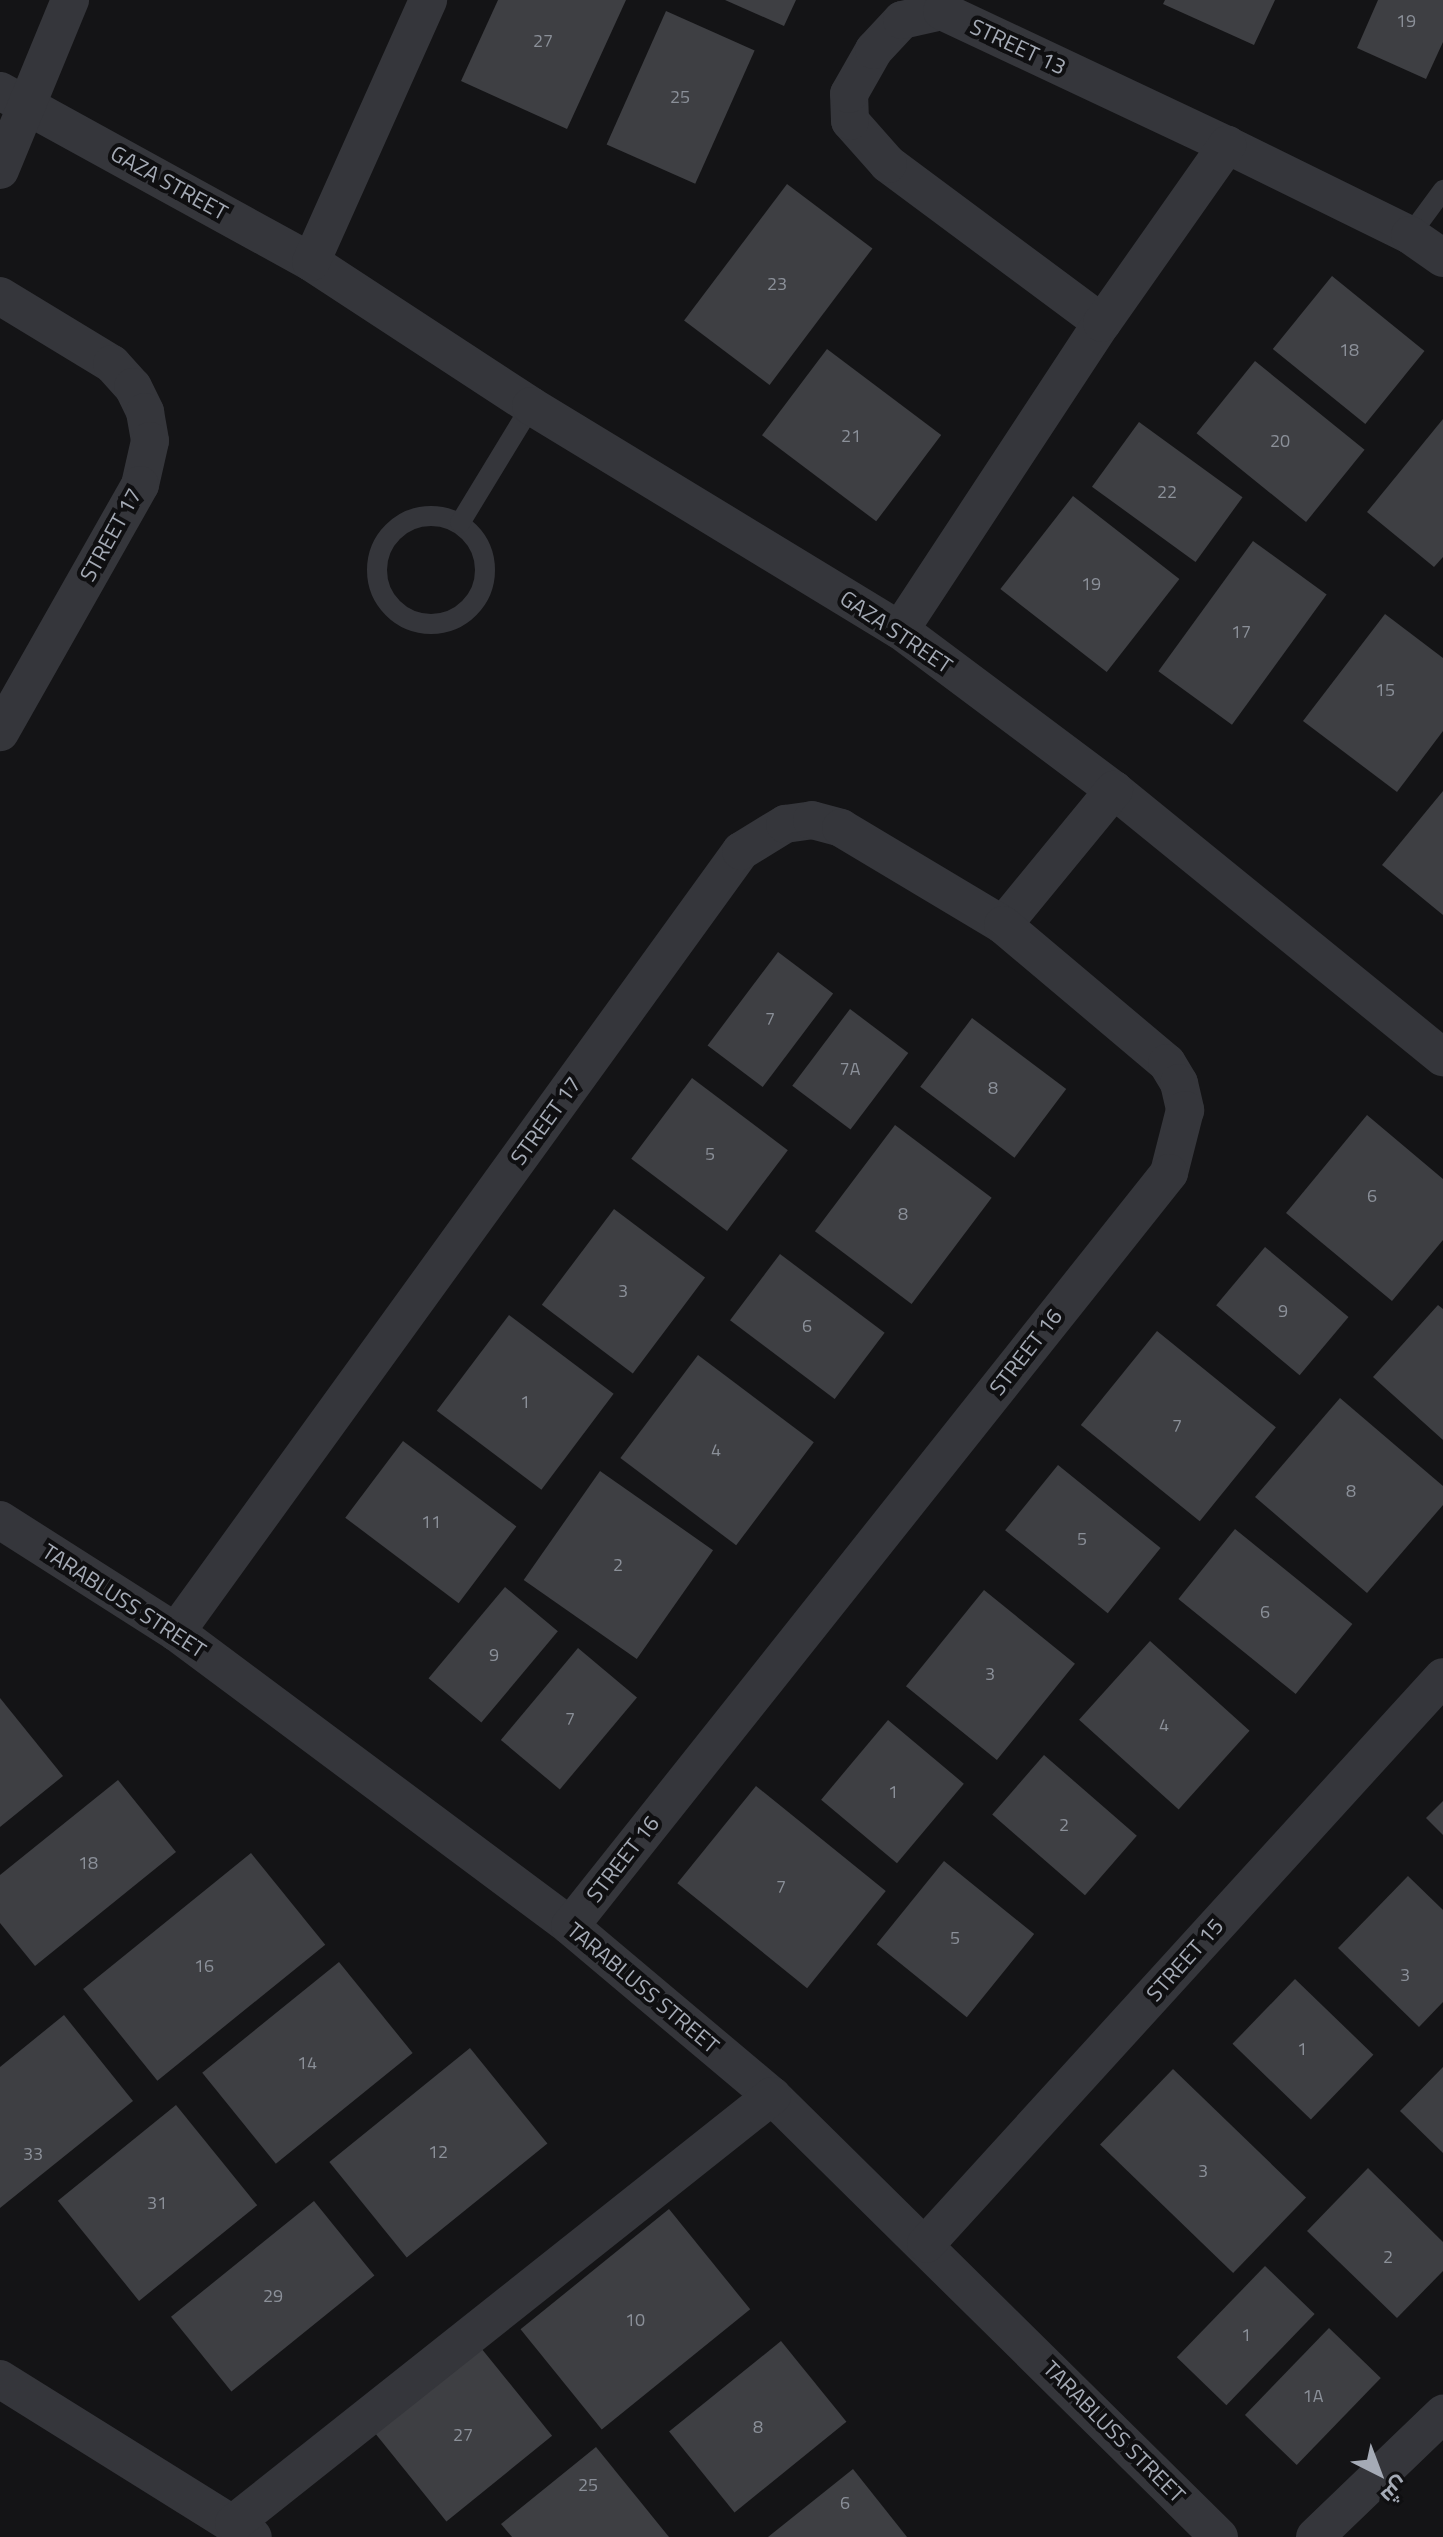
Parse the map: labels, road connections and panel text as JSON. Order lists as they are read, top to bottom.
{
  "streets": {
    "street": [
      "STREET 13",
      "GAZA STREET",
      "STREET 17",
      "STREET 16",
      "TARABLUSS STREET",
      "STREET 15"
    ]
  },
  "crossings": [
    ["STREET 17", "STREET 16"],
    ["STREET 17", "TARABLUSS STREET"],
    ["STREET 16", "TARABLUSS STREET"],
    ["TARABLUSS STREET", "STREET 15"]
  ],
  "house_numbers": [
    "19",
    "27",
    "25",
    "23",
    "18",
    "21",
    "20",
    "22",
    "19",
    "17",
    "15",
    "7",
    "7A",
    "8",
    "5",
    "6",
    "8",
    "3",
    "9",
    "6",
    "1",
    "7",
    "4",
    "8",
    "11",
    "5",
    "2",
    "6",
    "9",
    "3",
    "7",
    "4",
    "1",
    "2",
    "18",
    "7",
    "5",
    "16",
    "3",
    "1",
    "14",
    "12",
    "33",
    "3",
    "31",
    "2",
    "29",
    "10",
    "1",
    "1A",
    "8",
    "27",
    "25",
    "6"
  ],
  "north": "bottom right"
}
